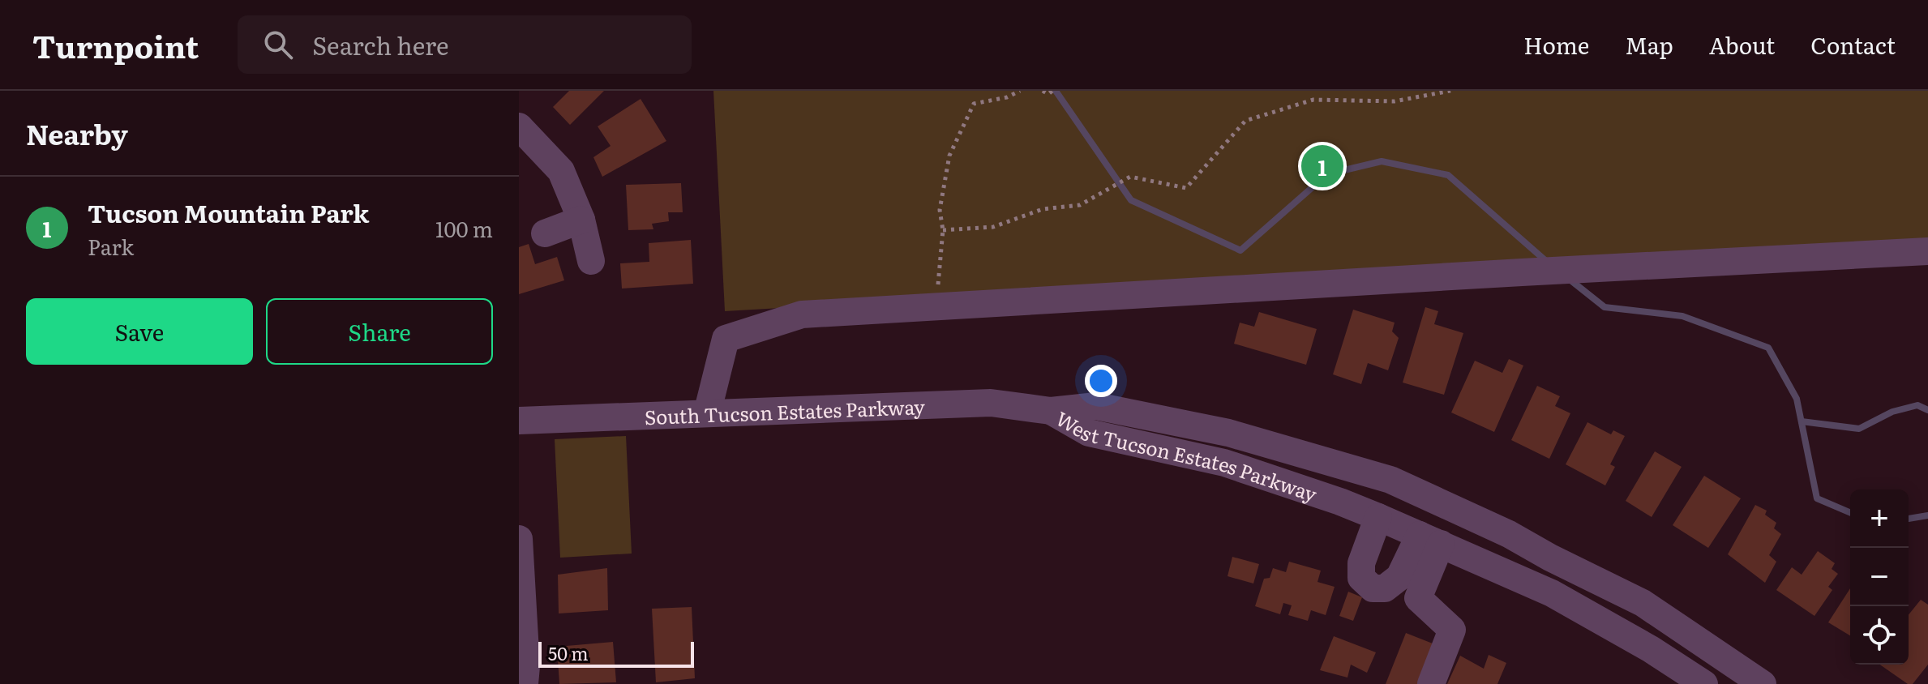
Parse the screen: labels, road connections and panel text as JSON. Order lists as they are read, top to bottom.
{
  "streets": {
    "street": ["South Tucson Estates Parkway", "West Tucson Estates Parkway"]
  },
  "crossings": [
    ["South Tucson Estates Parkway", "West Tucson Estates Parkway"]
  ],
  "scale_bar": "50 m",
  "page": {
    "header": "Turnpoint",
    "search": "Search here",
    "nav": [
      "Home",
      "Map",
      "About",
      "Contact"
    ],
    "heading": "Nearby",
    "pins": "1",
    "list": [
      {
        "mark": "1",
        "name": "Tucson Mountain Park",
        "note": "Park",
        "value": "100 m"
      }
    ],
    "buttons": ["Save", "Share"],
    "map_buttons": ["+", "−"],
    "scale": "50 m"
  }
}
